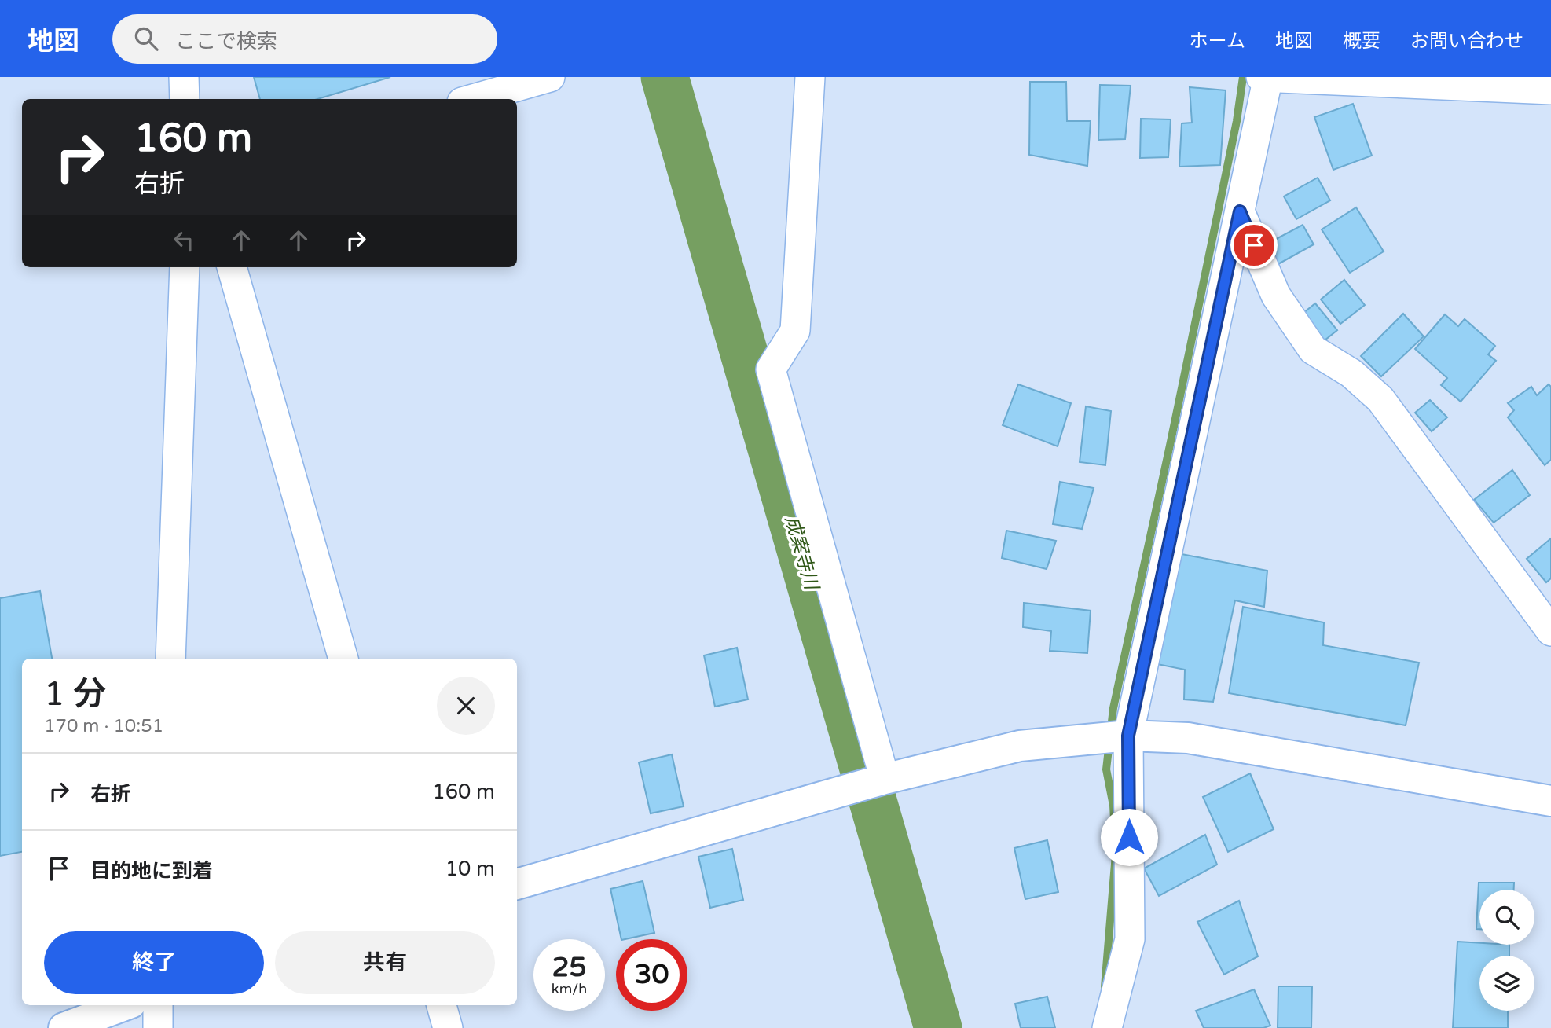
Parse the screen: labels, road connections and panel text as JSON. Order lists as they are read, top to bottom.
{
  "water": ["成案寺川"],
  "page": {
    "header": "地図",
    "search": "ここで検索",
    "nav": [
      "ホーム",
      "地図",
      "概要",
      "お問い合わせ"
    ],
    "turn": ["160 m", "右折"],
    "heading": ["1 分", "170 m · 10:51"],
    "list": [
      {
        "name": "右折",
        "value": "160 m"
      },
      {
        "name": "目的地に到着",
        "value": "10 m"
      }
    ],
    "buttons": ["終了", "共有"],
    "speed": "25 km/h",
    "limit": "30"
  }
}
